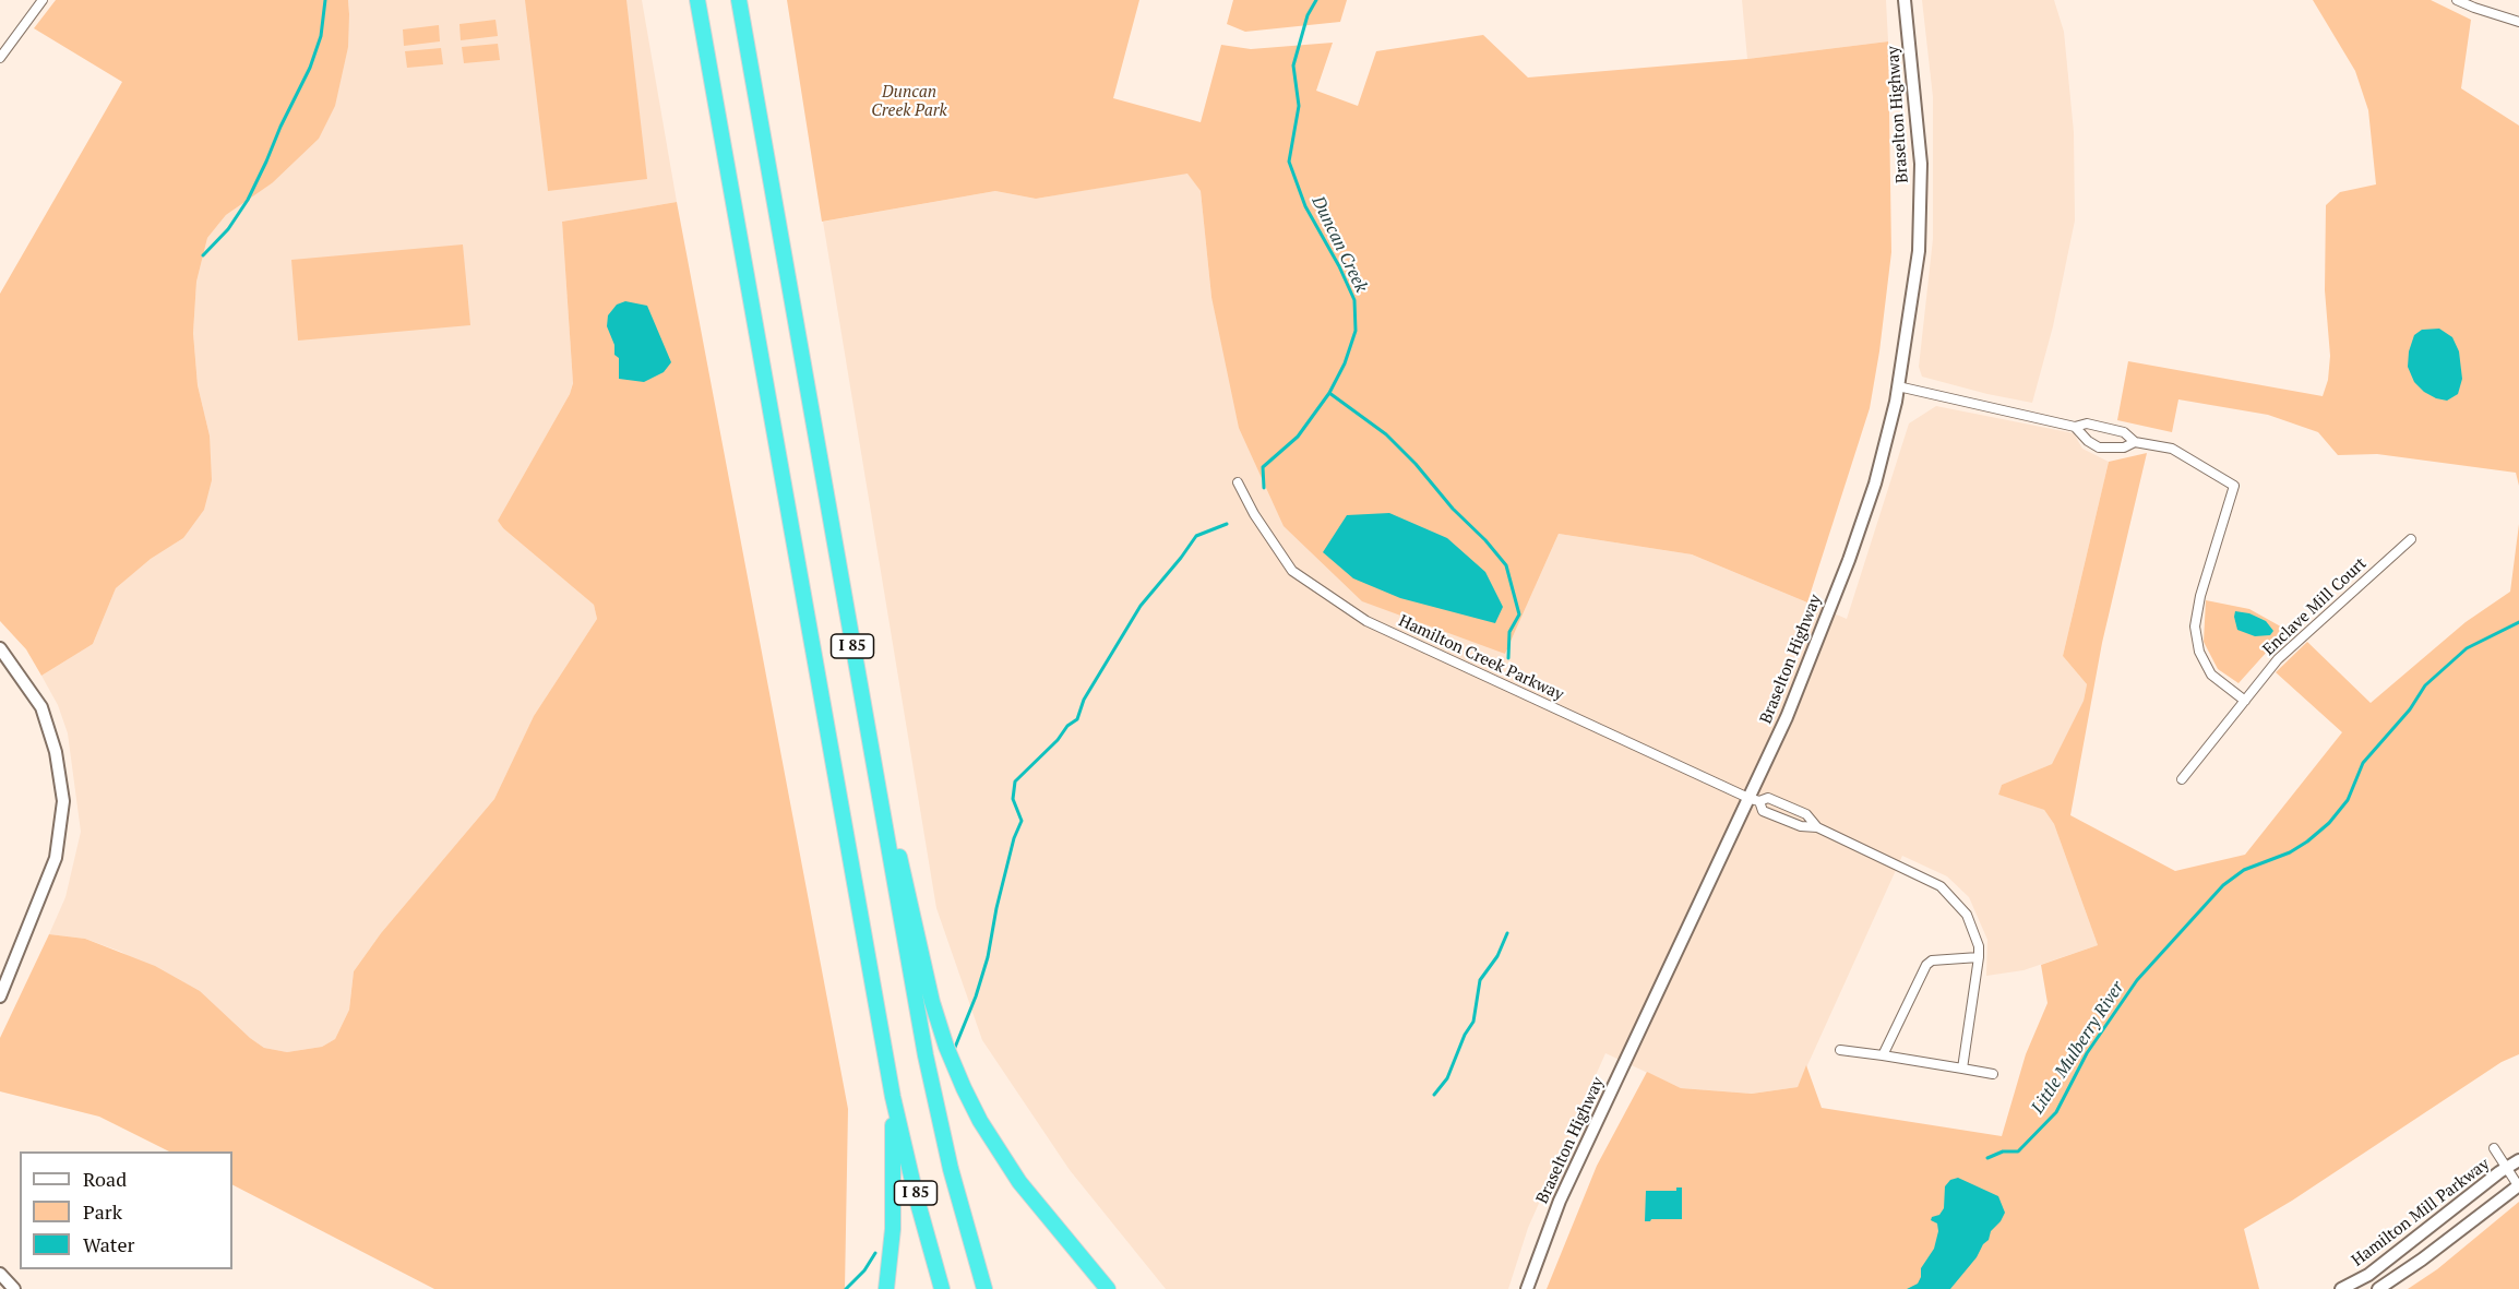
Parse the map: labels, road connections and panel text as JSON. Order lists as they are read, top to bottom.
{
  "streets": {
    "highway": ["I 85"],
    "main road": ["Braselton Highway", "Hamilton Mill Parkway"],
    "street": ["Enclave Mill Court", "Hamilton Creek Parkway"]
  },
  "crossings": [
    ["Braselton Highway", "Hamilton Creek Parkway"]
  ],
  "water": ["Duncan Creek", "Little Mulberry River"],
  "parks": ["Duncan Creek Park"],
  "legend": ["Road", "Park", "Water"]
}
